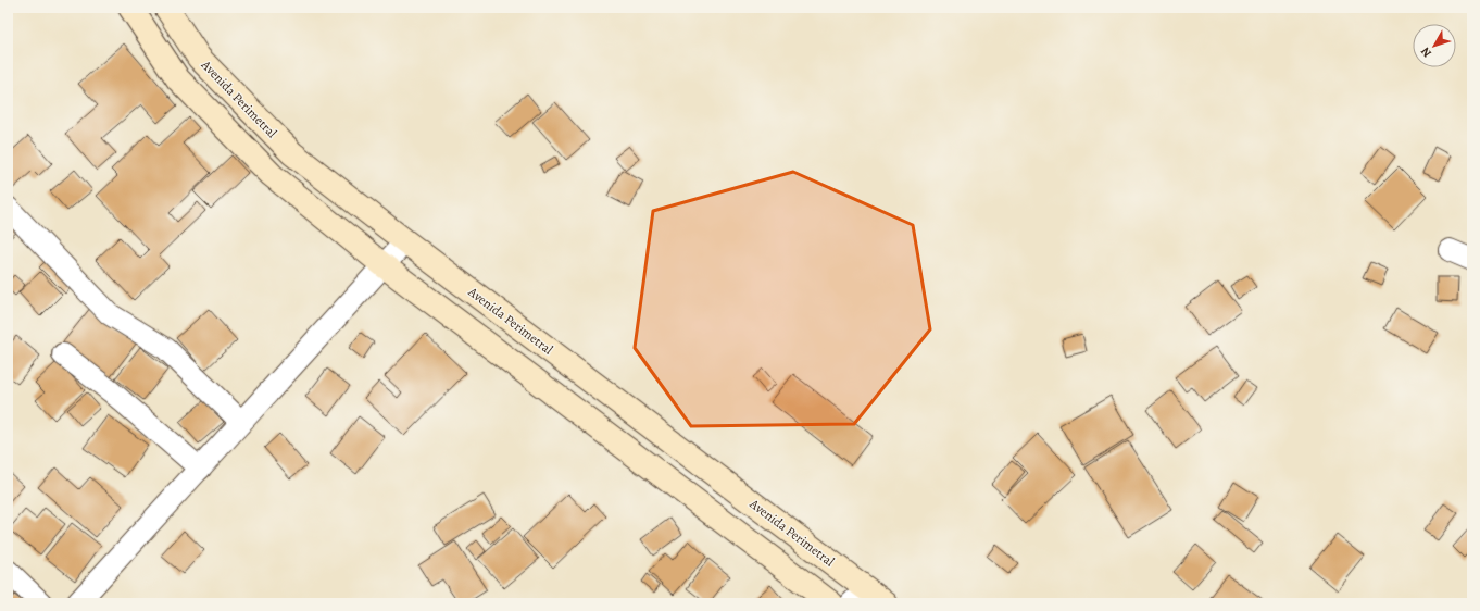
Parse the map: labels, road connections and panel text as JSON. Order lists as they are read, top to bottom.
{
  "streets": {
    "main road": ["Avenida Perimetral"]
  },
  "north": "bottom left"
}
